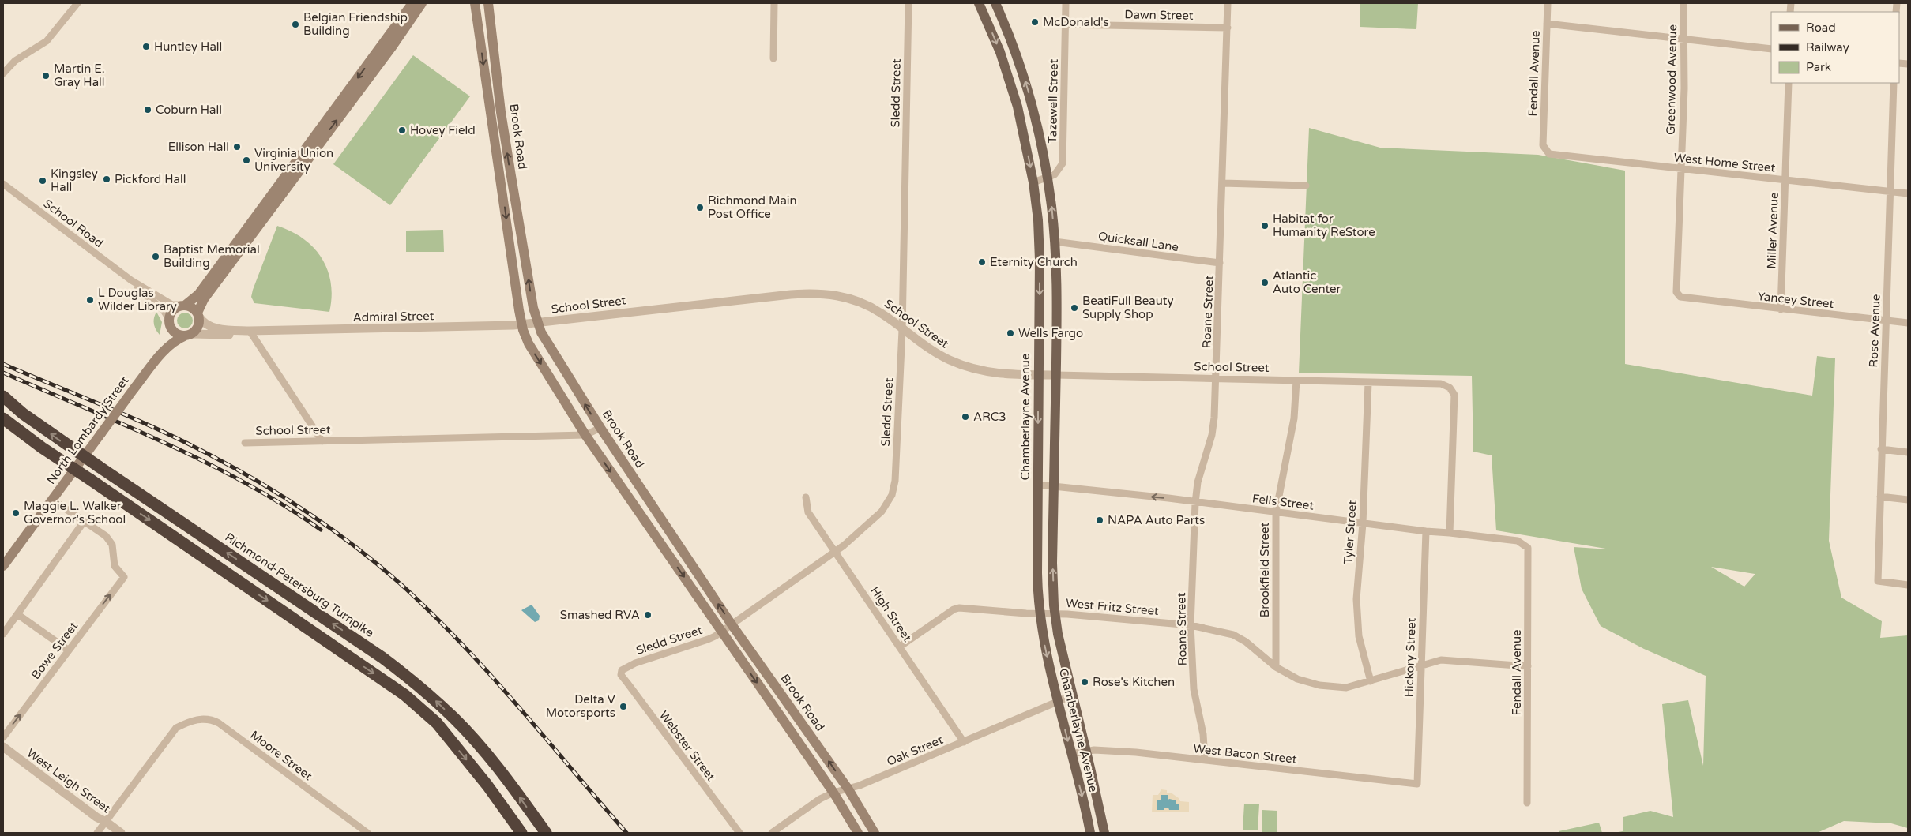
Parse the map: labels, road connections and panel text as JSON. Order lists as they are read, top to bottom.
{
  "streets": {
    "highway": ["Richmond-Petersburg Turnpike"],
    "main road": ["Brook Road", "Chamberlayne Avenue", "North Lombardy Street"],
    "street": [
      "Dawn Street",
      "Fendall Avenue",
      "Greenwood Avenue",
      "Sledd Street",
      "Tazewell Street",
      "West Home Street",
      "School Road",
      "Miller Avenue",
      "Quicksall Lane",
      "Yancey Street",
      "School Street",
      "Roane Street",
      "Admiral Street",
      "Rose Avenue",
      "Fells Street",
      "Tyler Street",
      "Brookfield Street",
      "West Fritz Street",
      "High Street",
      "Bowe Street",
      "Hickory Street",
      "Webster Street",
      "Oak Street",
      "West Bacon Street",
      "Moore Street",
      "West Leigh Street"
    ]
  },
  "crossings": [
    ["Dawn Street", "Tazewell Street"],
    ["Dawn Street", "Roane Street"],
    ["Fendall Avenue", "West Home Street"],
    ["Fendall Avenue", "Fells Street"],
    ["Fendall Avenue", "West Fritz Street"],
    ["Greenwood Avenue", "West Home Street"],
    ["Greenwood Avenue", "Yancey Street"],
    ["Sledd Street", "Brook Road"],
    ["Sledd Street", "School Street"],
    ["Sledd Street", "High Street"],
    ["Sledd Street", "Webster Street"],
    ["Tazewell Street", "Chamberlayne Avenue"],
    ["Brook Road", "School Street"],
    ["Brook Road", "Admiral Street"],
    ["Brook Road", "Oak Street"],
    ["West Home Street", "Miller Avenue"],
    ["West Home Street", "Rose Avenue"],
    ["School Road", "Admiral Street"],
    ["School Road", "North Lombardy Street"],
    ["Miller Avenue", "Yancey Street"],
    ["Quicksall Lane", "Roane Street"],
    ["Quicksall Lane", "Chamberlayne Avenue"],
    ["Yancey Street", "Rose Avenue"],
    ["School Street", "Roane Street"],
    ["School Street", "Admiral Street"],
    ["School Street", "Chamberlayne Avenue"],
    ["School Street", "Fells Street"],
    ["School Street", "Tyler Street"],
    ["School Street", "Brookfield Street"],
    ["Roane Street", "Fells Street"],
    ["Roane Street", "West Fritz Street"],
    ["Roane Street", "West Bacon Street"],
    ["Admiral Street", "North Lombardy Street"],
    ["Chamberlayne Avenue", "Fells Street"],
    ["Chamberlayne Avenue", "West Fritz Street"],
    ["Chamberlayne Avenue", "Oak Street"],
    ["Chamberlayne Avenue", "West Bacon Street"],
    ["Fells Street", "Tyler Street"],
    ["Fells Street", "Brookfield Street"],
    ["Fells Street", "Hickory Street"],
    ["Tyler Street", "West Fritz Street"],
    ["Brookfield Street", "West Fritz Street"],
    ["West Fritz Street", "High Street"],
    ["West Fritz Street", "Hickory Street"],
    ["High Street", "Oak Street"],
    ["Hickory Street", "West Bacon Street"],
    ["Moore Street", "West Leigh Street"]
  ],
  "one_way": ["Bowe Street"],
  "places": [
    "McDonald's",
    "Belgian Friendship Building",
    "Huntley Hall",
    "Martin E. Gray Hall",
    "Coburn Hall",
    "Hovey Field",
    "Ellison Hall",
    "Virginia Union University",
    "Pickford Hall",
    "Kingsley Hall",
    "Richmond Main Post Office",
    "Habitat for Humanity ReStore",
    "Baptist Memorial Building",
    "Eternity Church",
    "Atlantic Auto Center",
    "L Douglas Wilder Library",
    "BeatiFull Beauty Supply Shop",
    "Wells Fargo",
    "ARC3",
    "Maggie L. Walker Governor's School",
    "NAPA Auto Parts",
    "Smashed RVA",
    "Rose's Kitchen",
    "Delta V Motorsports"
  ],
  "legend": ["Road", "Railway", "Park"]
}
